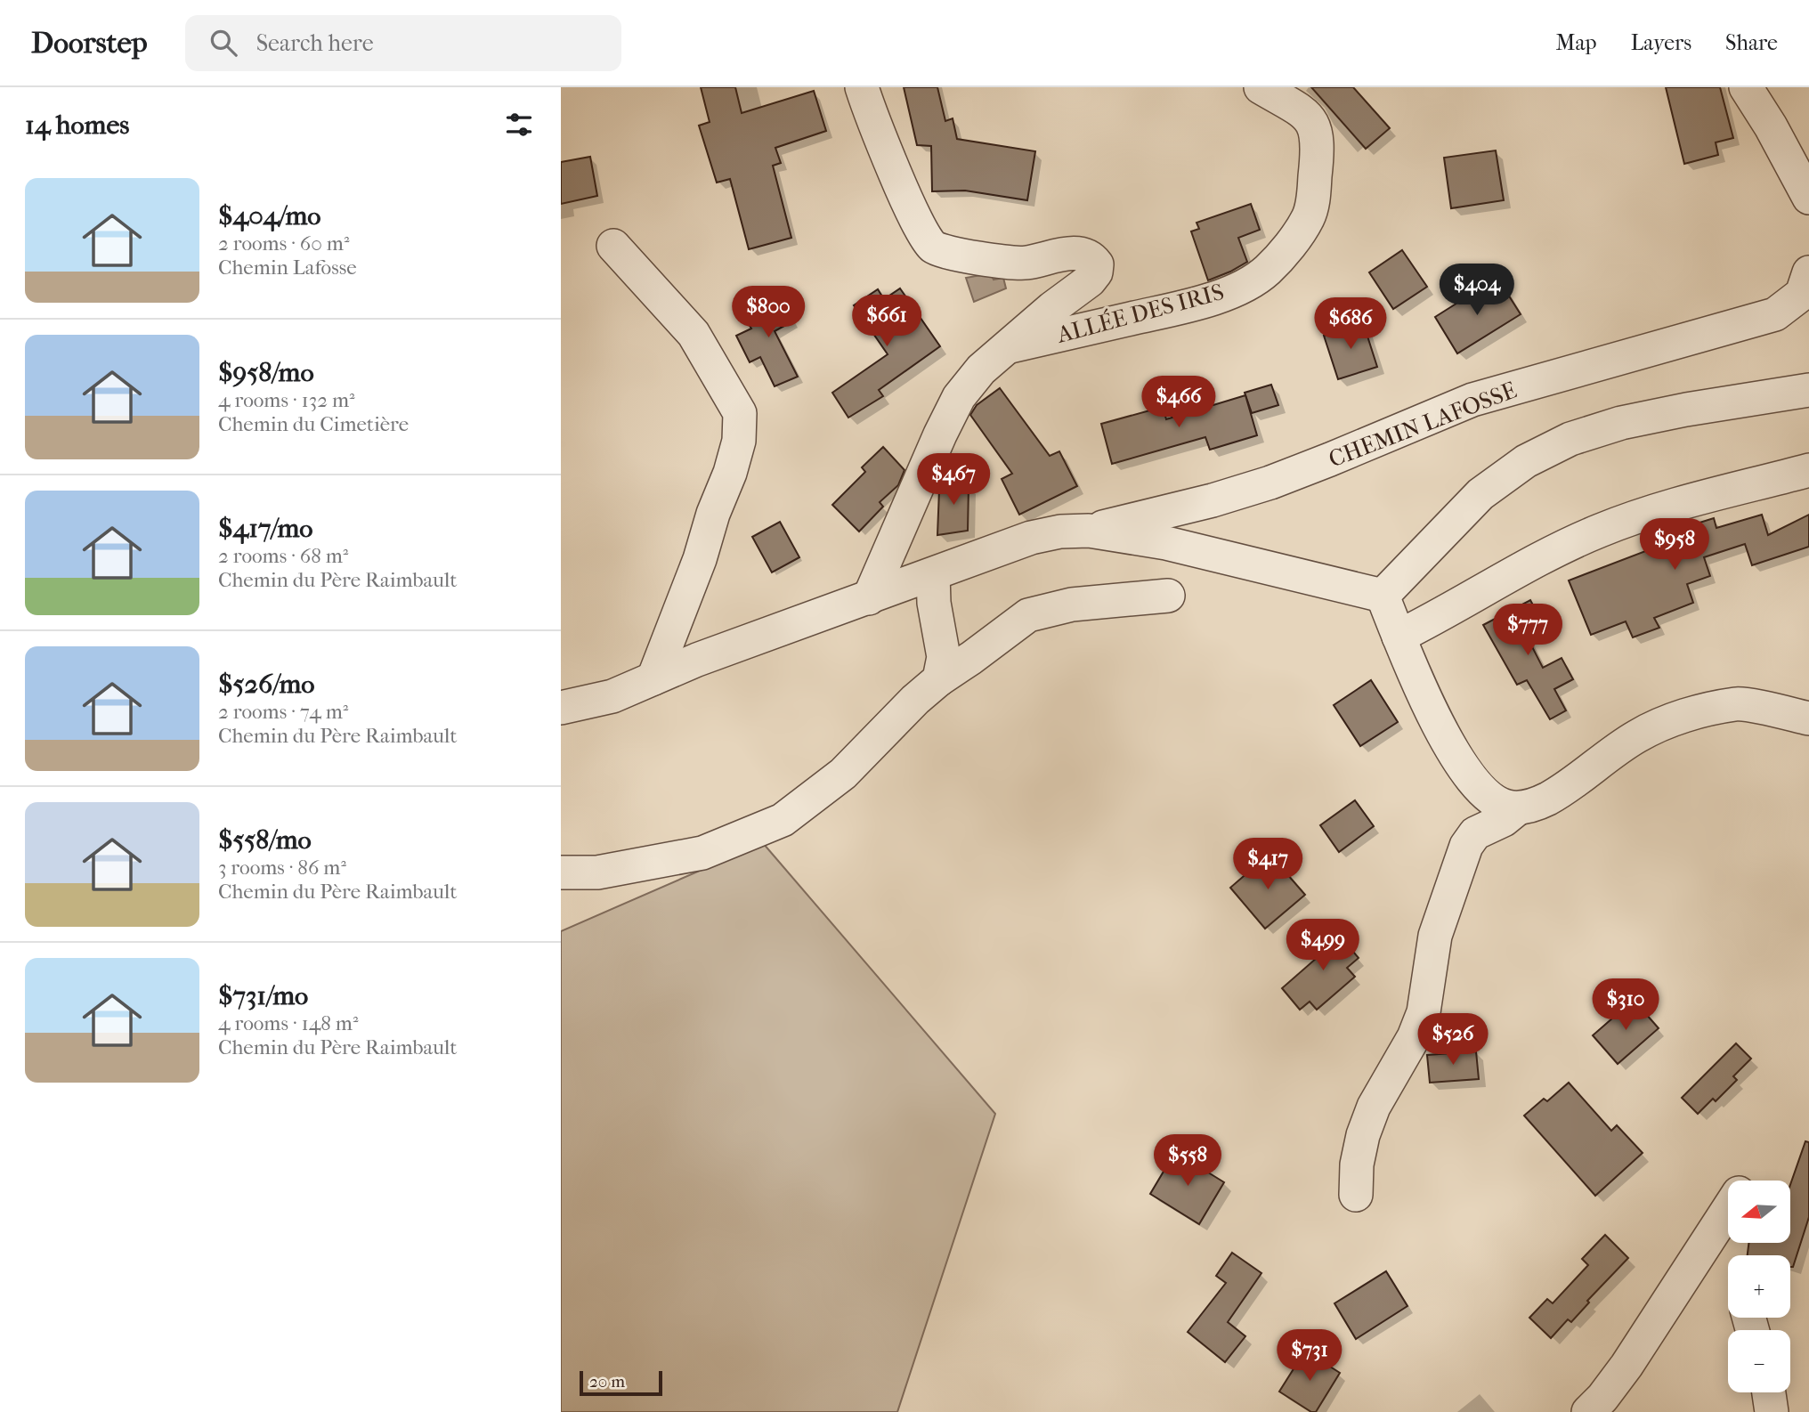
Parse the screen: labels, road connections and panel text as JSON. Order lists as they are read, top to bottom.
{
  "streets": {
    "street": ["ALLÉE DES IRIS", "CHEMIN LAFOSSE"]
  },
  "scale_bar": "20 m",
  "north": "left",
  "page": {
    "header": "Doorstep",
    "search": "Search here",
    "nav": ["Map", "Layers", "Share"],
    "heading": "14 homes",
    "list": [
      {
        "name": "$404/mo",
        "note": "2 rooms · 60 m² · Chemin Lafosse"
      },
      {
        "name": "$958/mo",
        "note": "4 rooms · 132 m² · Chemin du Cimetière"
      },
      {
        "name": "$417/mo",
        "note": "2 rooms · 68 m² · Chemin du Père Raimbault"
      },
      {
        "name": "$526/mo",
        "note": "2 rooms · 74 m² · Chemin du Père Raimbault"
      },
      {
        "name": "$558/mo",
        "note": "3 rooms · 86 m² · Chemin du Père Raimbault"
      },
      {
        "name": "$731/mo",
        "note": "4 rooms · 148 m² · Chemin du Père Raimbault"
      }
    ],
    "price": [
      "$404",
      "$800",
      "$661",
      "$686",
      "$466",
      "$467",
      "$958",
      "$777",
      "$417",
      "$499",
      "$310",
      "$526",
      "$558",
      "$731"
    ],
    "map_buttons": ["+", "−"],
    "scale": "20 m"
  }
}
